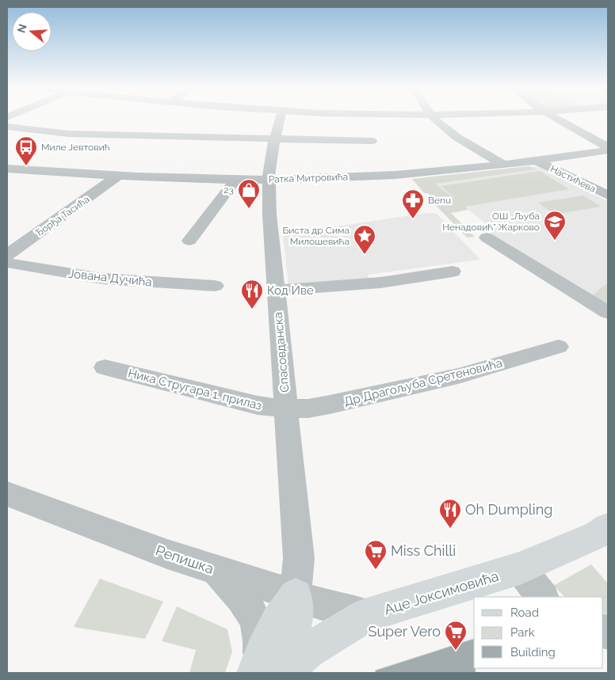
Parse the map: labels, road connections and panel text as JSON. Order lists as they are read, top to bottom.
{
  "streets": {
    "main road": ["Аце Јоксимовића"],
    "street": [
      "Ратка Митровића",
      "Настићева",
      "Ђорђа Тасића",
      "Јована Дучића",
      "Спасовданска",
      "Др Драгољуба Сретеновића",
      "Ника Стругара 1. прилаз",
      "Репишка"
    ]
  },
  "crossings": [
    ["Ратка Митровића", "Настићева"],
    ["Ратка Митровића", "Ђорђа Тасића"],
    ["Ратка Митровића", "Спасовданска"],
    ["Спасовданска", "Др Драгољуба Сретеновића"],
    ["Спасовданска", "Ника Стругара 1. прилаз"],
    ["Спасовданска", "Репишка"],
    ["Др Драгољуба Сретеновића", "Ника Стругара 1. прилаз"],
    ["Репишка", "Аце Јоксимовића"]
  ],
  "places": {
    "bus stop": ["Миле Јевтовић"],
    "shop": ["23"],
    "pharmacy": ["Benu"],
    "school or university": ["ОШ „Љуба Ненадовић” Жарково"],
    "place": ["Биста др Сима Милошевића"],
    "restaurant": ["Код Иве", "Oh Dumpling"],
    "supermarket": ["Miss Chilli", "Super Vero"]
  },
  "legend": ["Road", "Park", "Building"],
  "north": "left"
}
